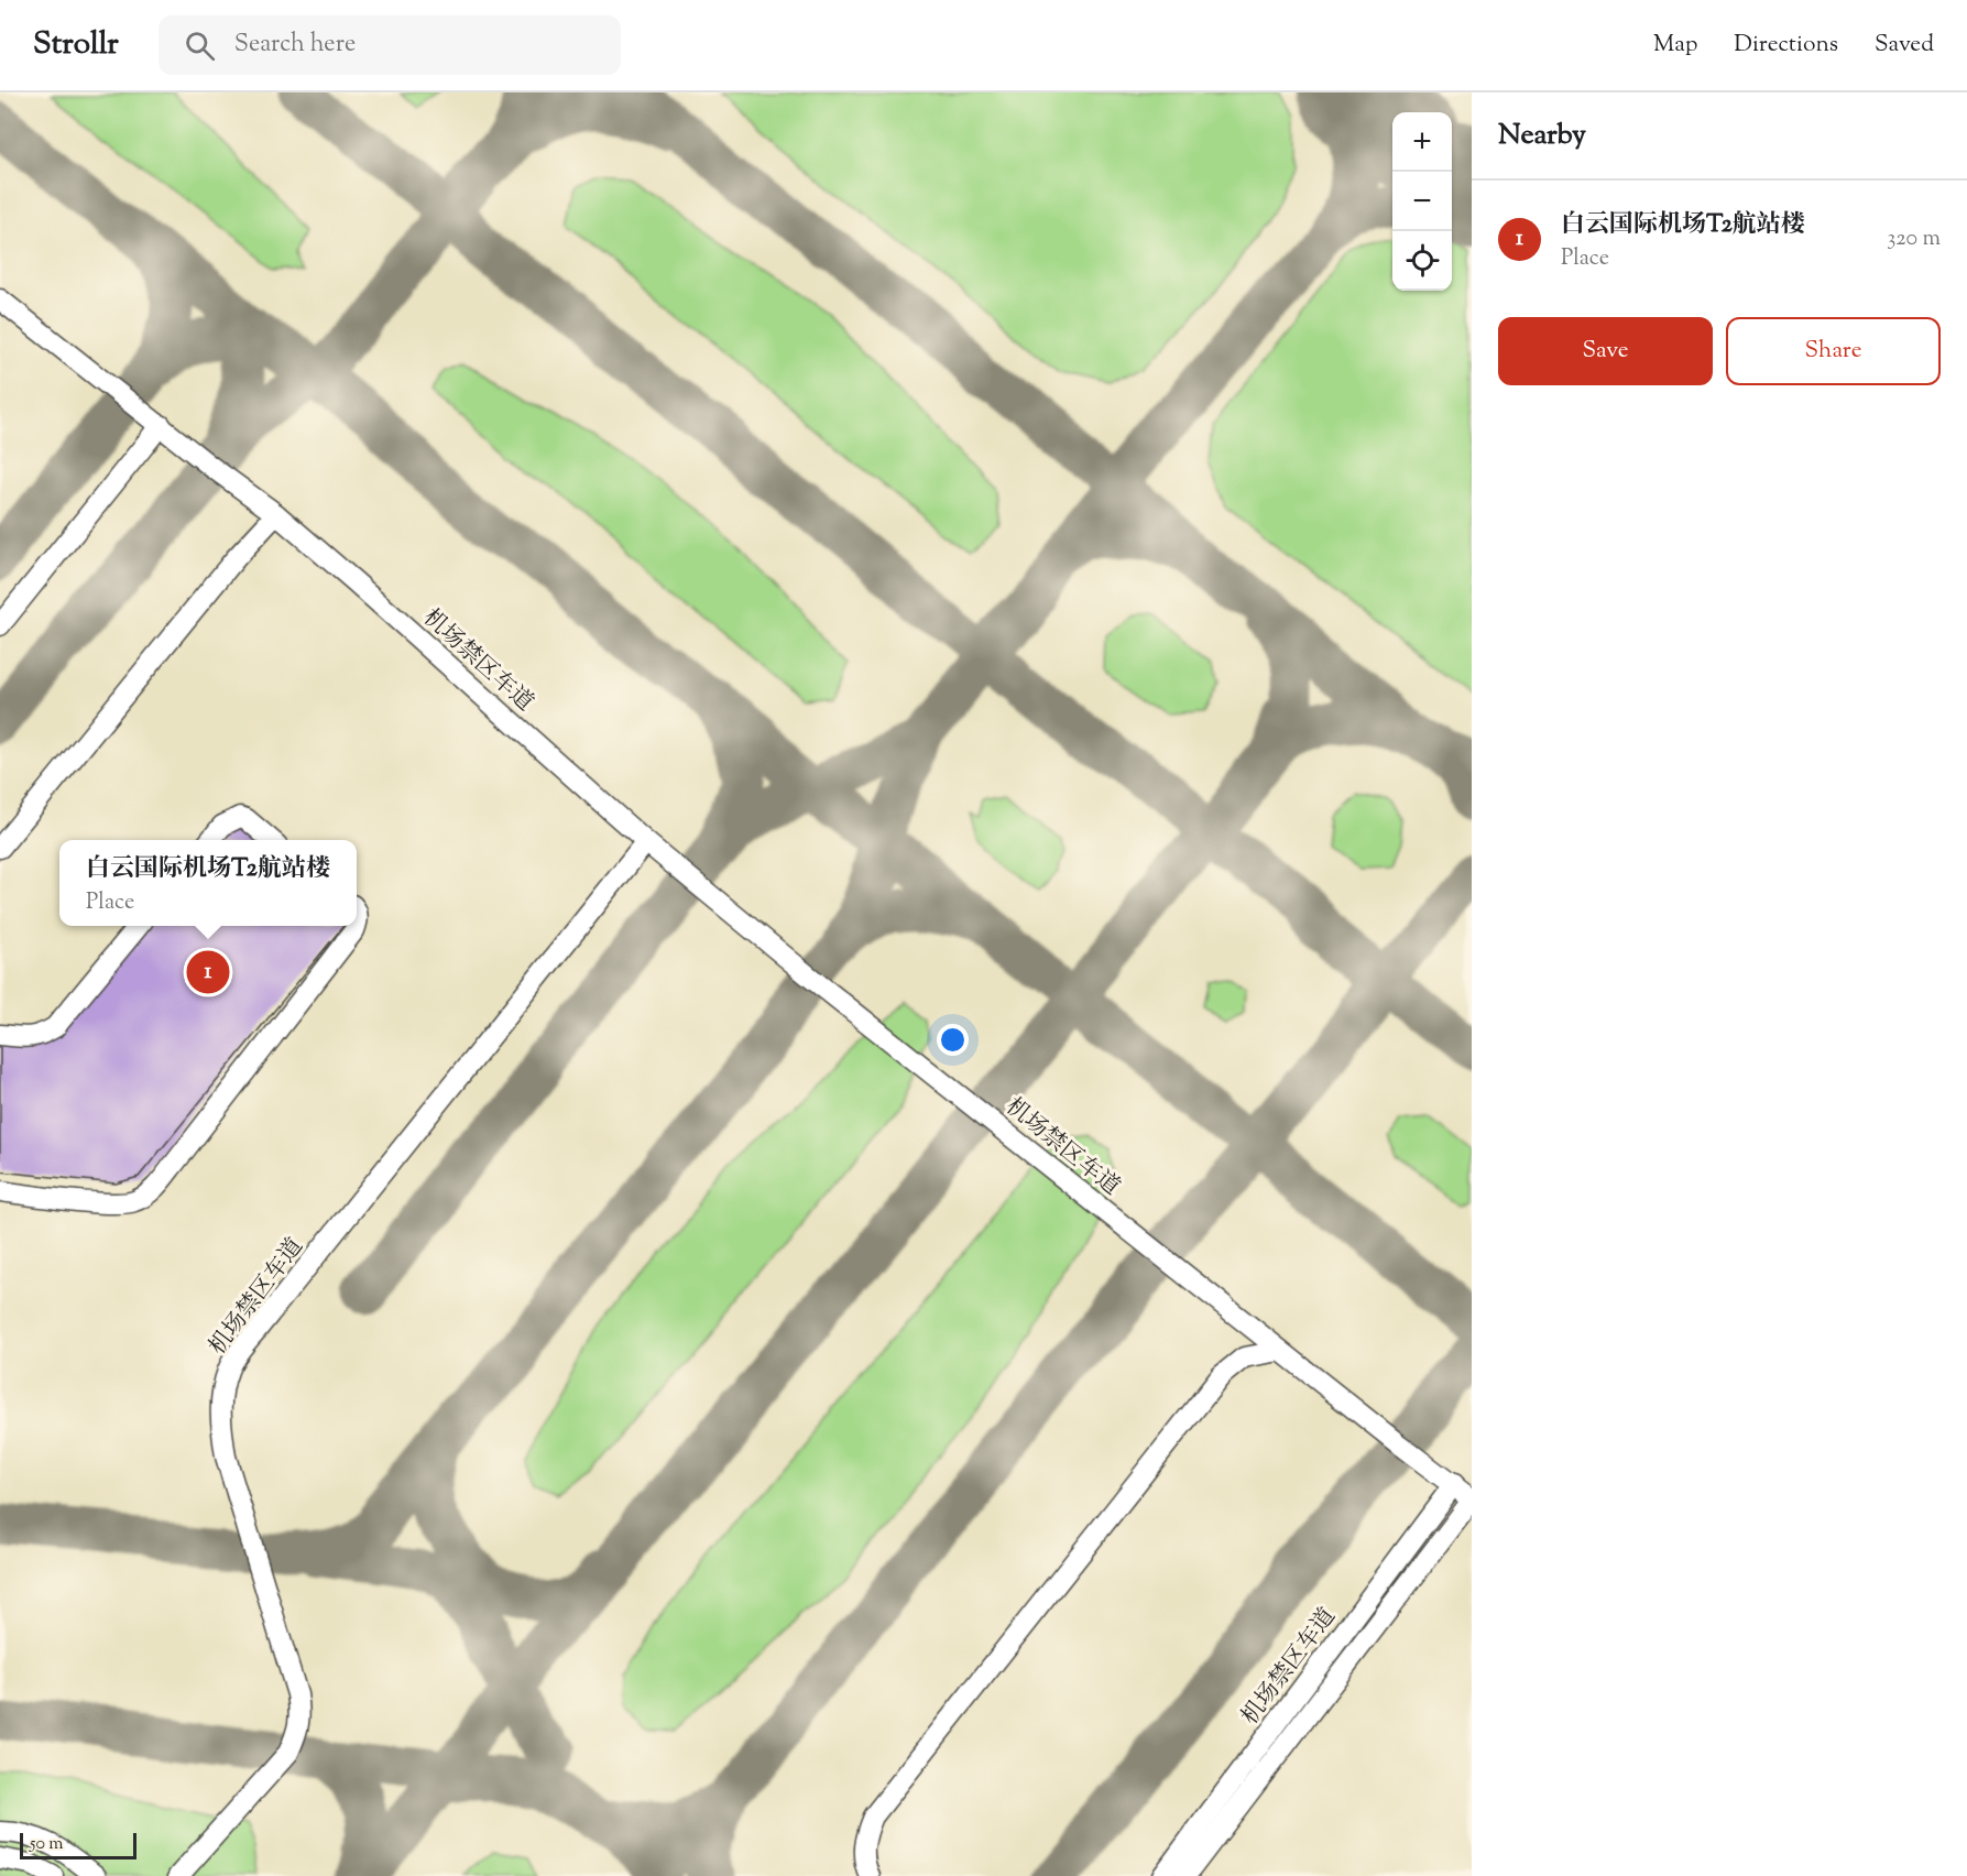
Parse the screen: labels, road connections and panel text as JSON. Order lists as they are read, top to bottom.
{
  "streets": {
    "lane": ["机场禁区车道"]
  },
  "scale_bar": "50 m",
  "page": {
    "header": "Strollr",
    "search": "Search here",
    "nav": ["Map", "Directions", "Saved"],
    "heading": "Nearby",
    "map_buttons": ["+", "−"],
    "list": [
      {
        "mark": "1",
        "name": "白云国际机场T2航站楼",
        "note": "Place",
        "value": "320 m"
      }
    ],
    "buttons": ["Save", "Share"],
    "popup": ["白云国际机场T2航站楼", "Place"],
    "pins": "1",
    "scale": "50 m"
  }
}
